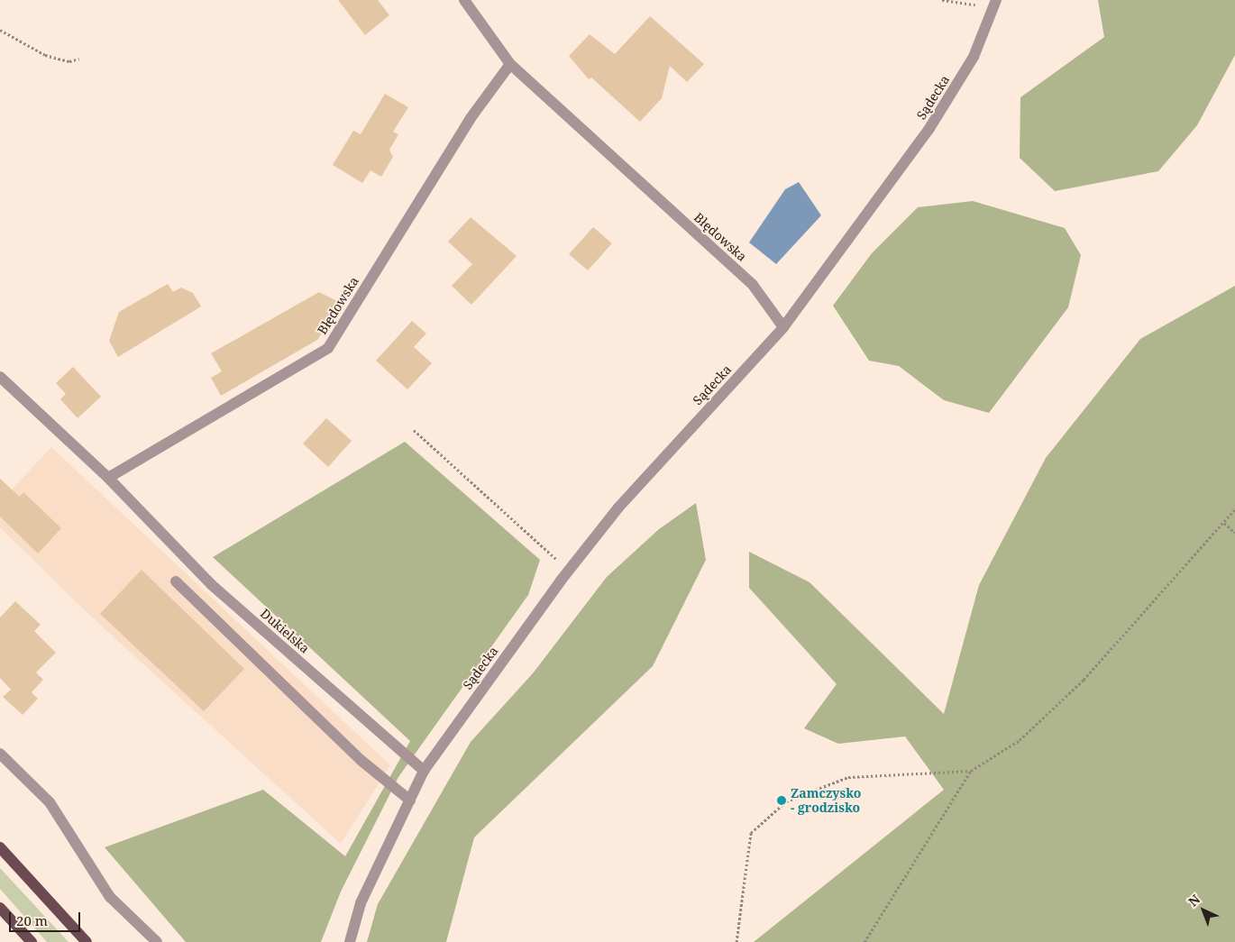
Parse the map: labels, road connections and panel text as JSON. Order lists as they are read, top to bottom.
{
  "streets": {
    "street": ["Sądecka", "Błędowska", "Dukielska"]
  },
  "crossings": [
    ["Sądecka", "Błędowska"],
    ["Sądecka", "Dukielska"],
    ["Błędowska", "Dukielska"]
  ],
  "places": ["Zamczysko - grodzisko"],
  "scale_bar": "20 m",
  "north": "top left"
}
